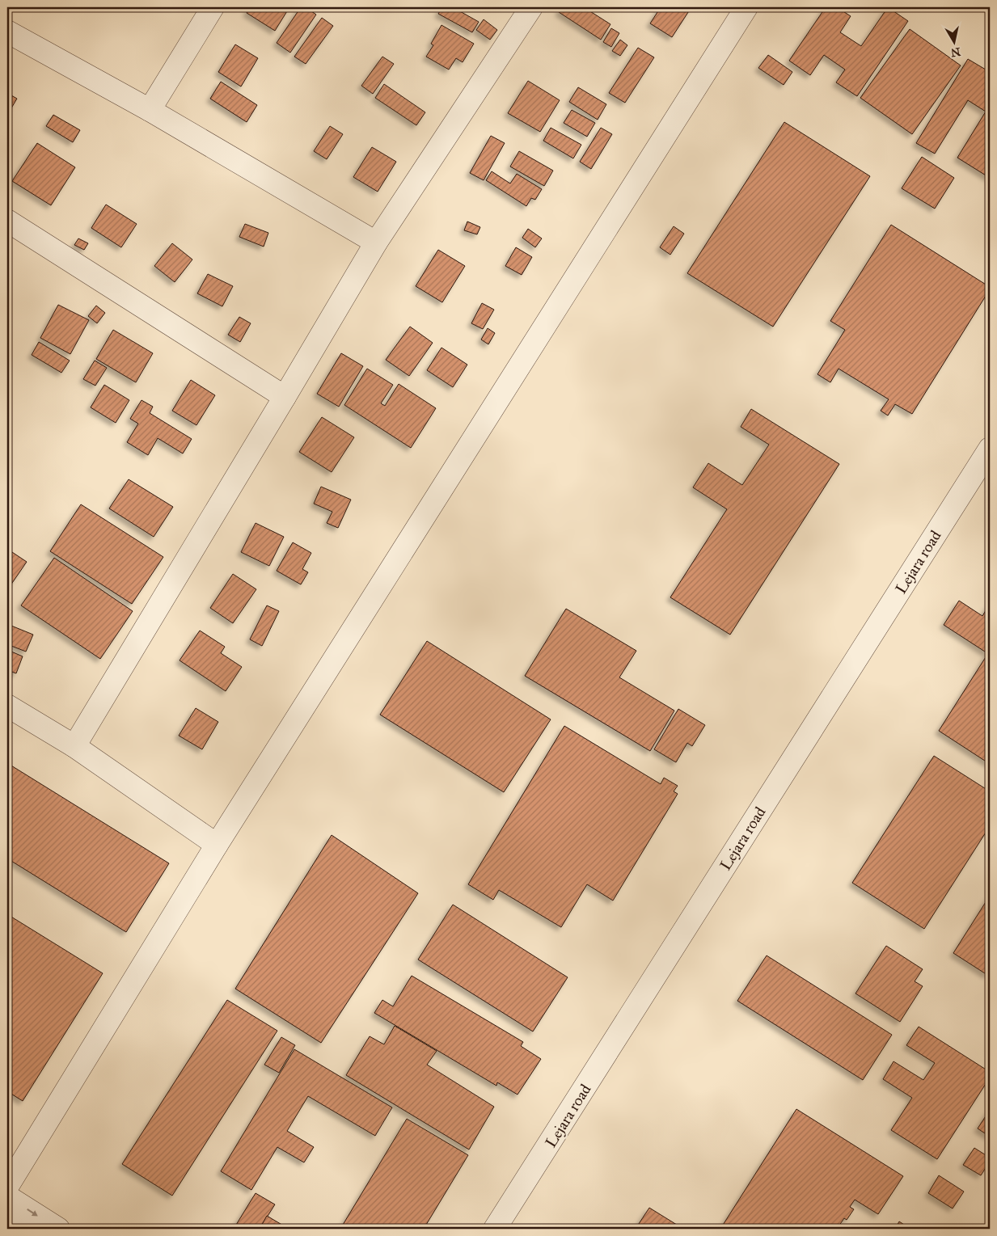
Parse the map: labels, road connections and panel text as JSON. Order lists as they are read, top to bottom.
{
  "streets": {
    "street": ["Lejara road"]
  },
  "north": "bottom"
}
